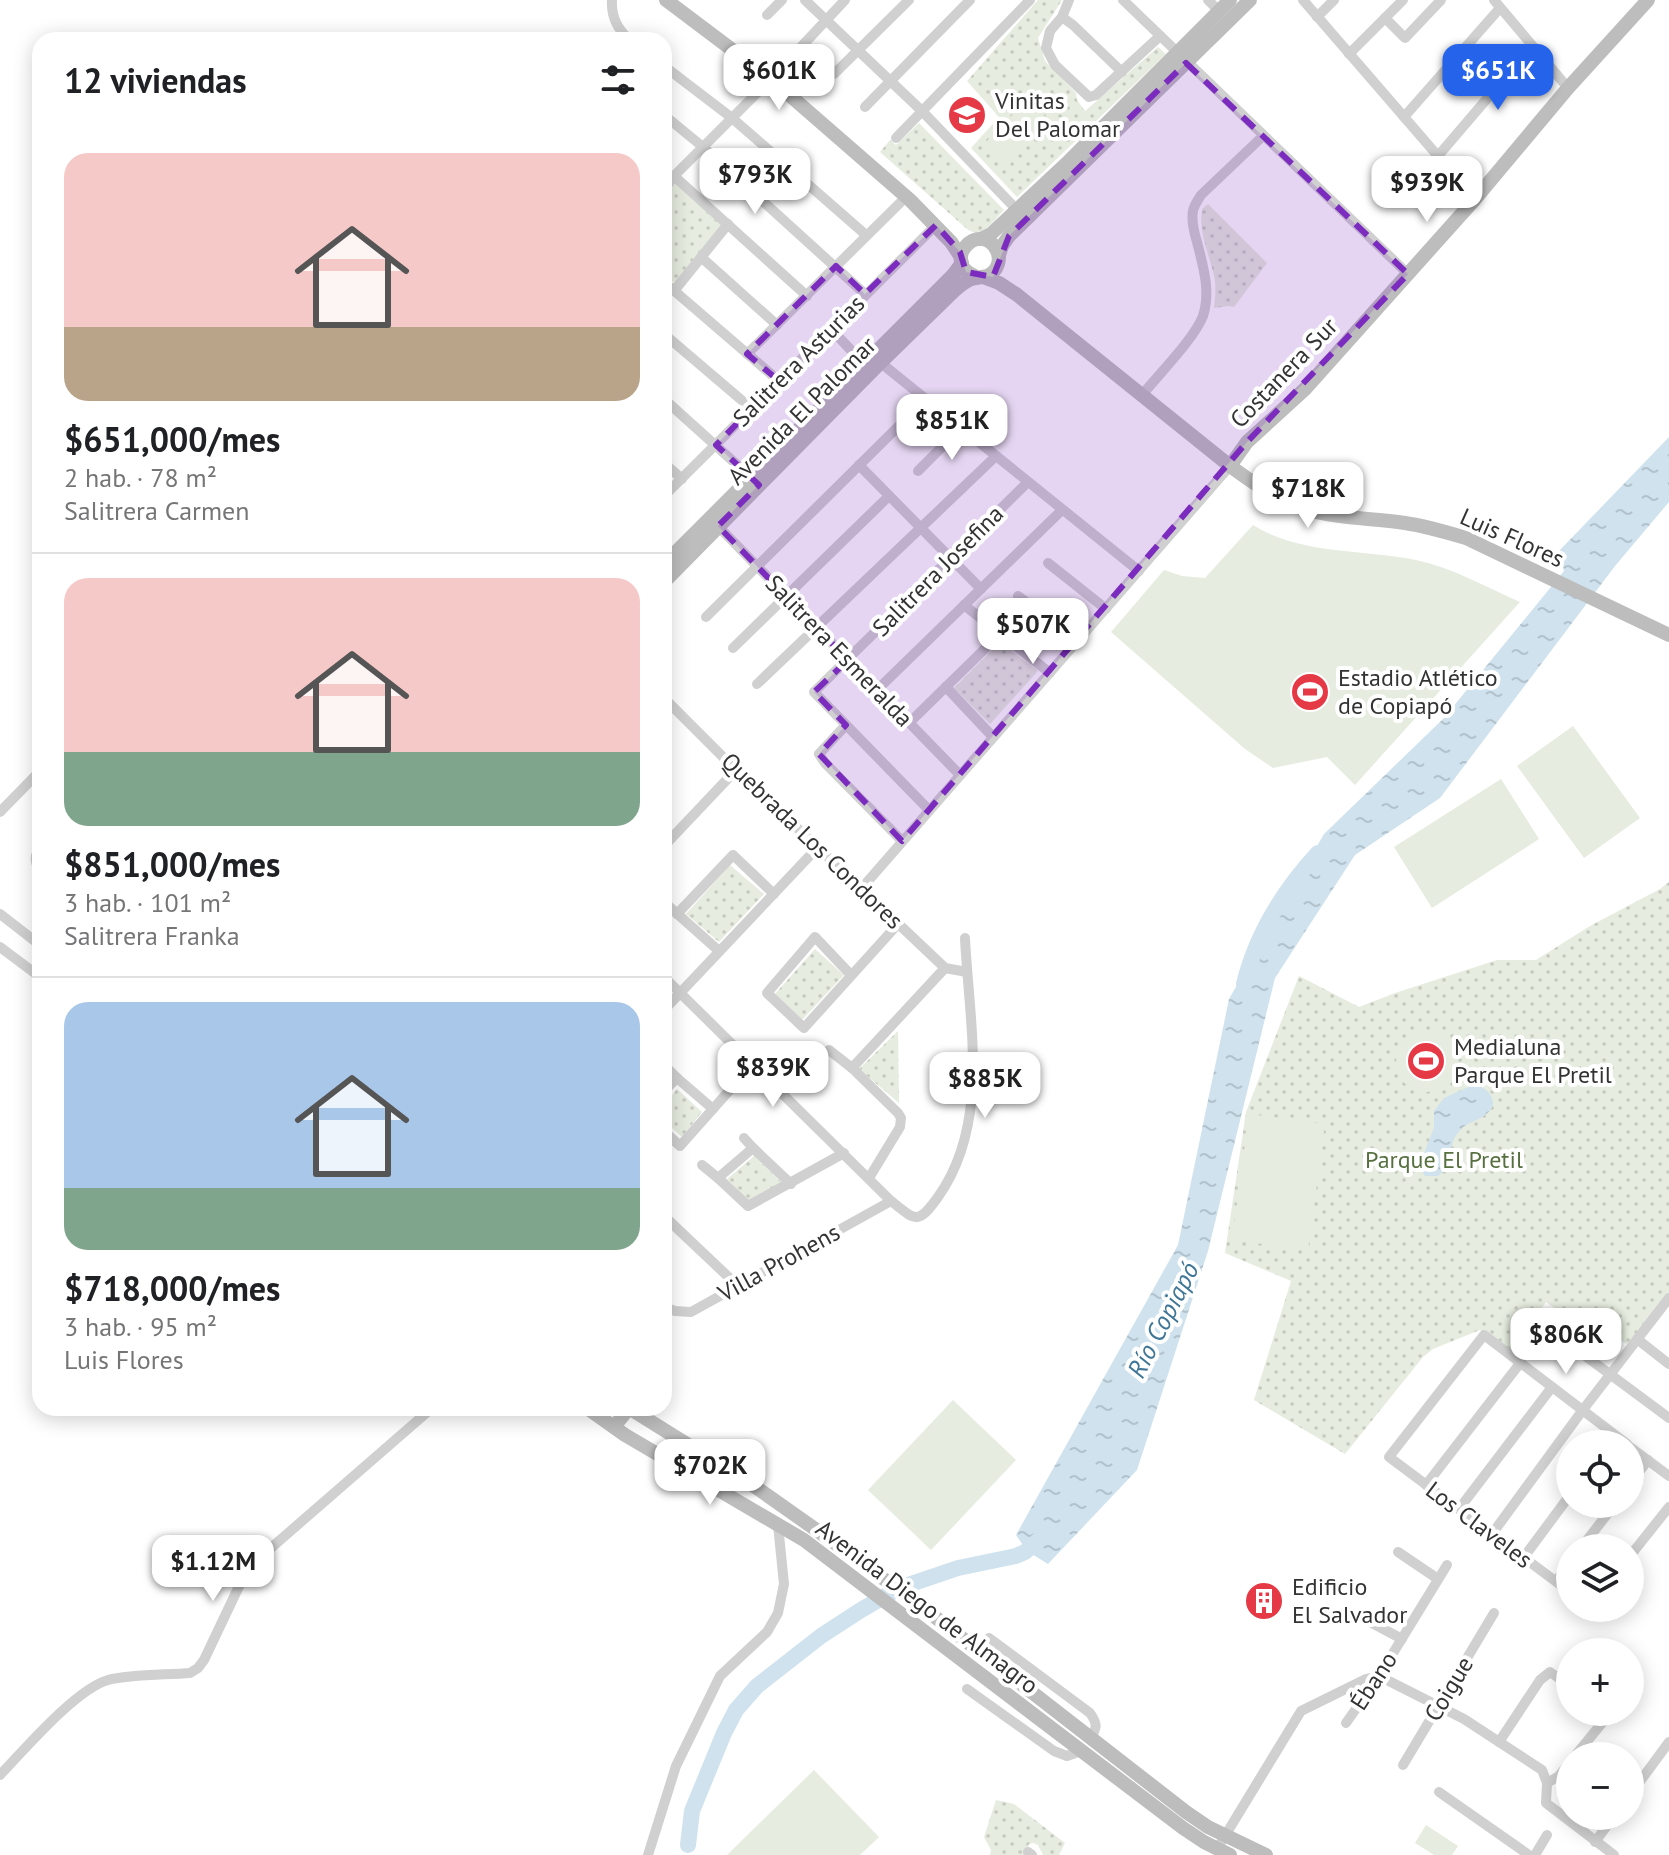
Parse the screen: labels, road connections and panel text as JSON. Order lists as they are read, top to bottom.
{
  "streets": {
    "street": [
      "Salitrera Asturias",
      "Costanera Sur",
      "Avenida El Palomar",
      "Luis Flores",
      "Salitrera Josefina",
      "Salitrera Esmeralda",
      "Quebrada Los Condores",
      "Villa Prohens",
      "Los Claveles",
      "Avenida Diego de Almagro",
      "Ébano",
      "Coigue"
    ]
  },
  "crossings": [
    ["Costanera Sur", "Luis Flores"],
    ["Costanera Sur", "Salitrera Esmeralda"],
    ["Costanera Sur", "Quebrada Los Condores"],
    ["Avenida El Palomar", "Luis Flores"],
    ["Avenida El Palomar", "Salitrera Esmeralda"],
    ["Salitrera Josefina", "Salitrera Esmeralda"]
  ],
  "water": ["Río Copiapó"],
  "parks": ["Parque El Pretil"],
  "places": {
    "school or university": ["Vinitas Del Palomar"],
    "sports": ["Estadio Atlético de Copiapó", "Medialuna Parque El Pretil"],
    "building": ["Edificio El Salvador"]
  },
  "page": {
    "heading": "12 viviendas",
    "price": [
      "$601K",
      "$651K",
      "$793K",
      "$939K",
      "$851K",
      "$718K",
      "$507K",
      "$839K",
      "$885K",
      "$806K",
      "$702K",
      "$1.12M"
    ],
    "list": [
      {
        "name": "$651,000/mes",
        "note": "2 hab. · 78 m² · Salitrera Carmen"
      },
      {
        "name": "$851,000/mes",
        "note": "3 hab. · 101 m² · Salitrera Franka"
      },
      {
        "name": "$718,000/mes",
        "note": "3 hab. · 95 m² · Luis Flores"
      }
    ],
    "map_buttons": ["+", "−"]
  }
}
